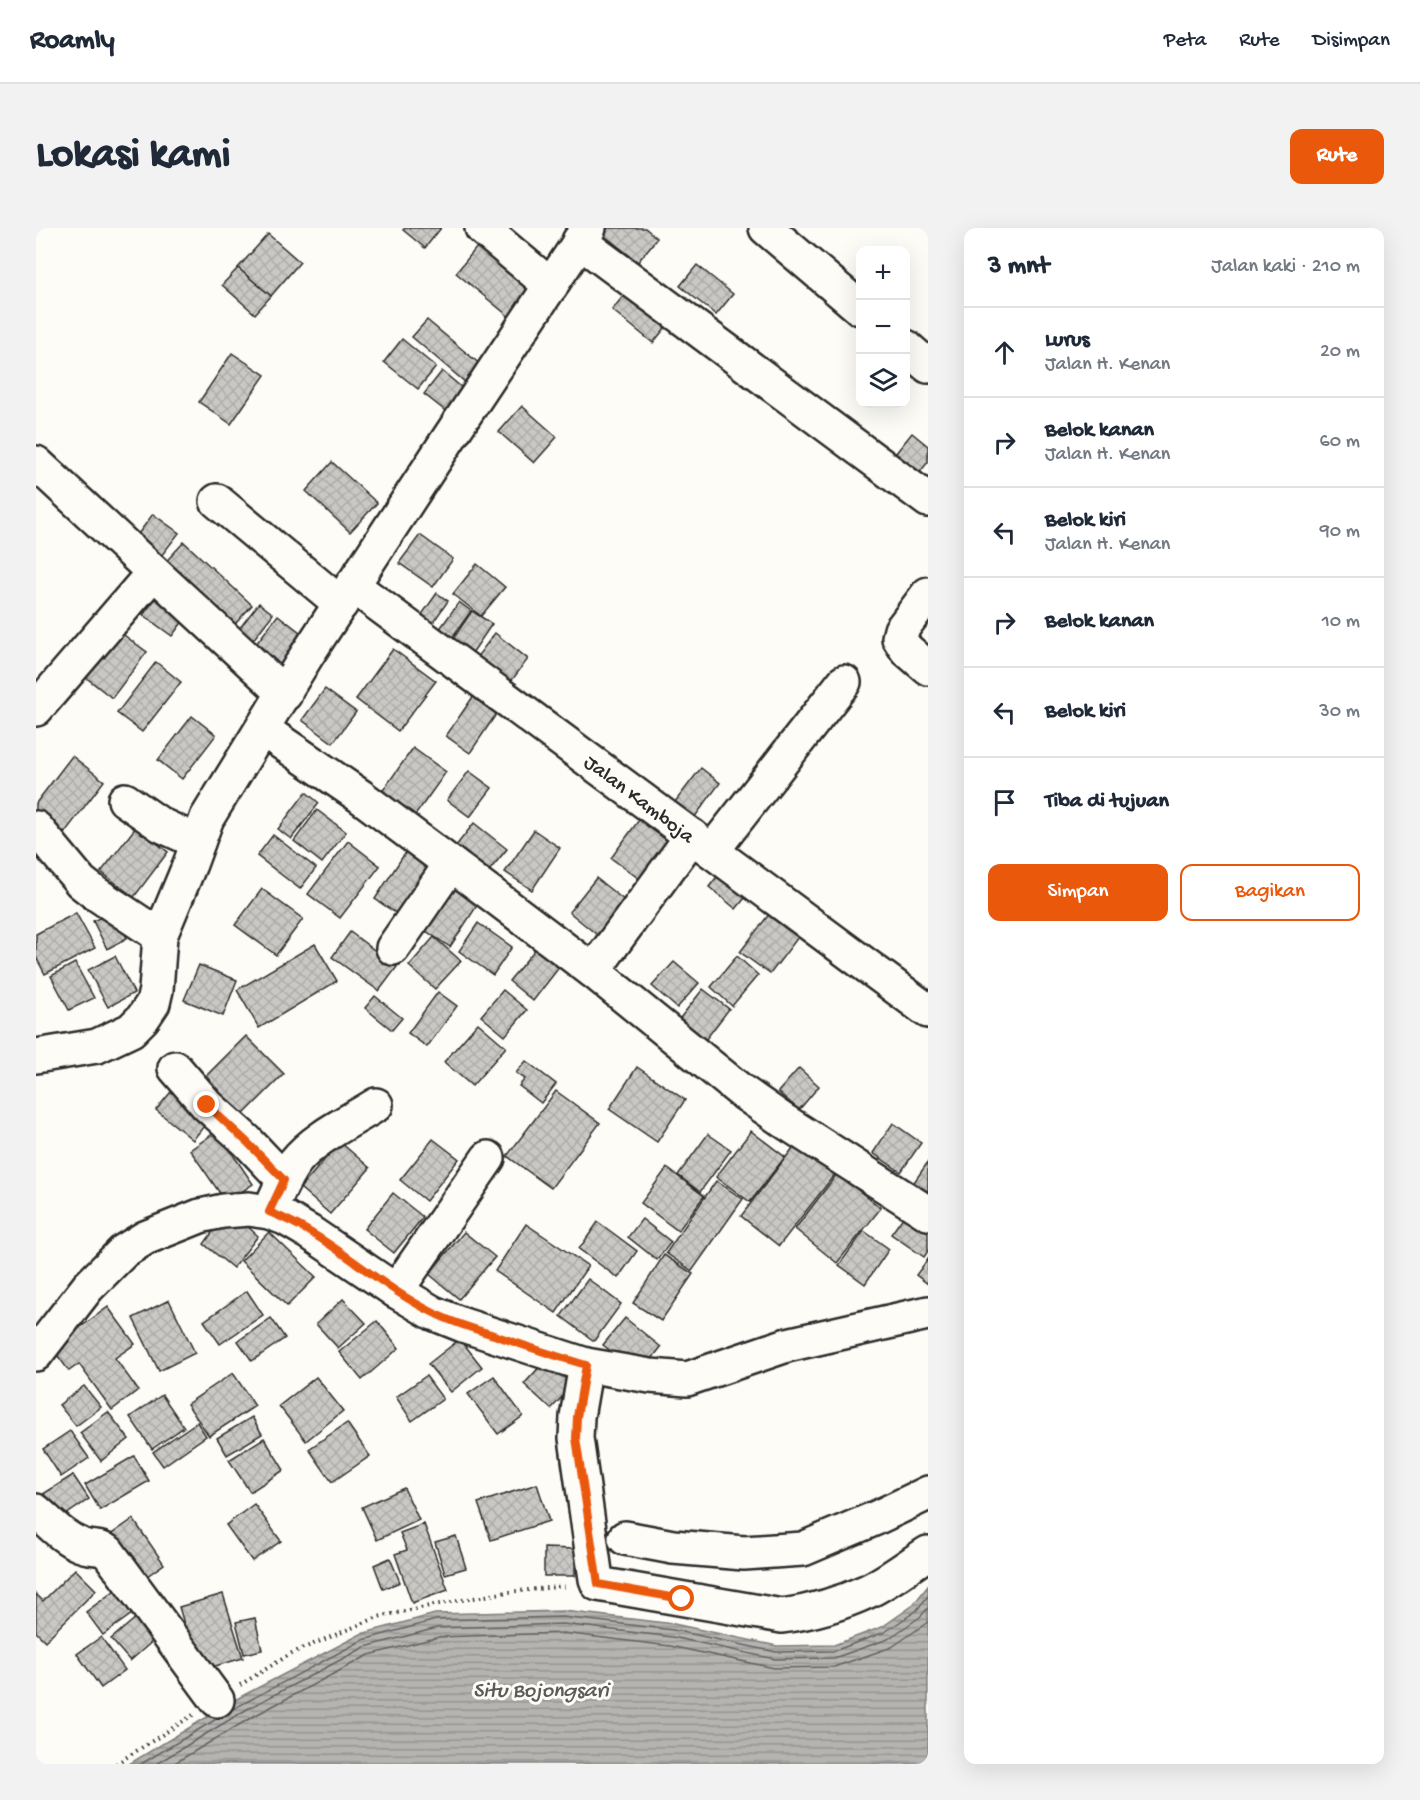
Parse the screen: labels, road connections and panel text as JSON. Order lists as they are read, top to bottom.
{
  "streets": {
    "street": ["Jalan Kamboja"]
  },
  "water": ["Situ Bojongsari"],
  "page": {
    "header": "Roamly",
    "nav": ["Peta", "Rute", "Disimpan"],
    "buttons": [
      "Rute",
      ["Simpan", "Bagikan"]
    ],
    "title": "Lokasi kami",
    "heading": ["3 mnt", "Jalan kaki · 210 m"],
    "map_buttons": ["+", "−"],
    "list": [
      ["Lurus", "Jalan H. Kenan", "20 m"],
      ["Belok kanan", "Jalan H. Kenan", "60 m"],
      ["Belok kiri", "Jalan H. Kenan", "90 m"],
      ["Belok kanan", "10 m"],
      ["Belok kiri", "30 m"],
      "Tiba di tujuan"
    ]
  }
}
